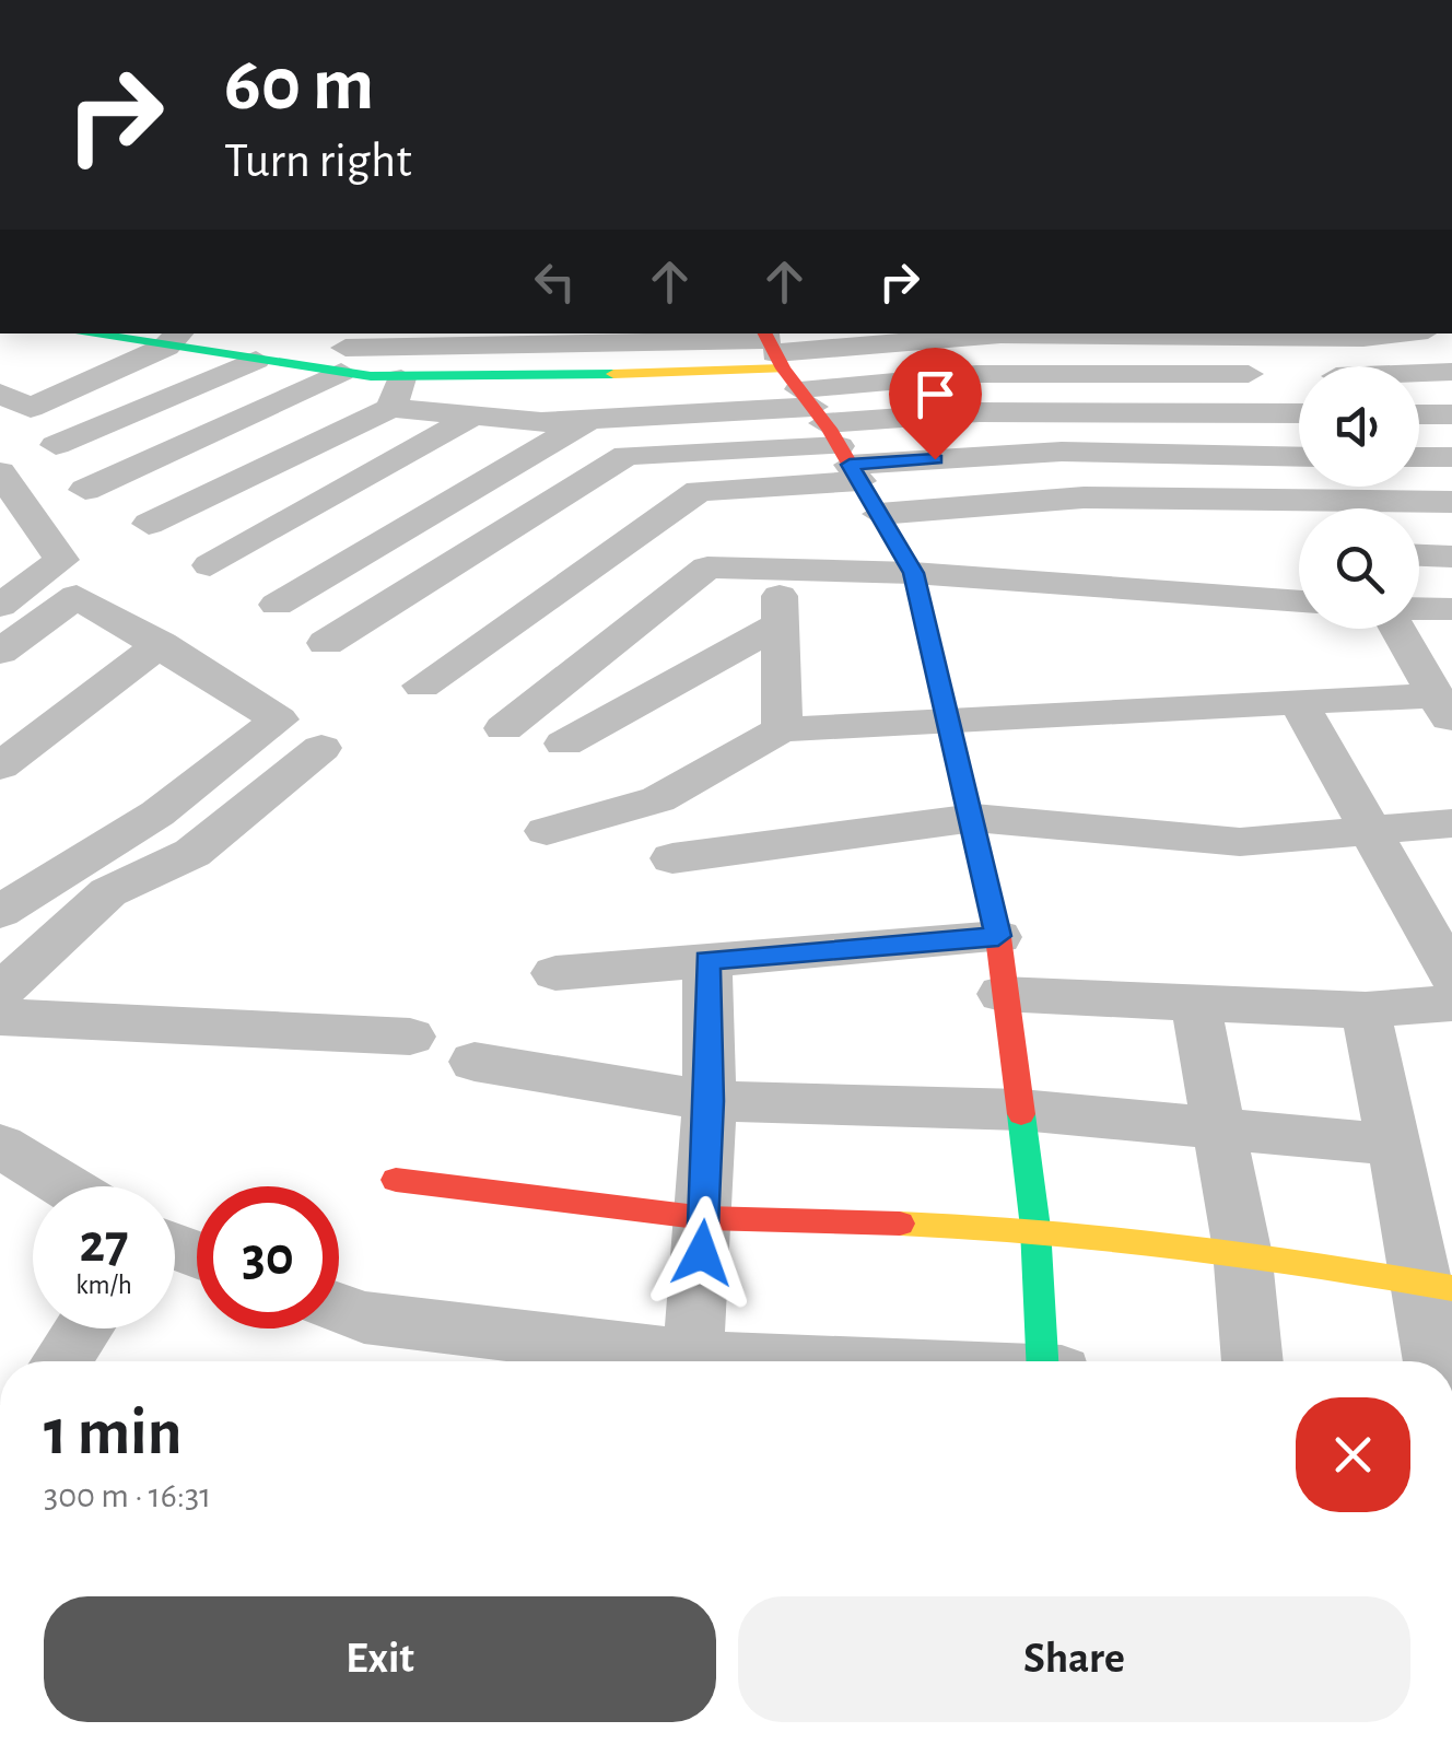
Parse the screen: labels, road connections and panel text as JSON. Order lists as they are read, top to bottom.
{
  "page": {
    "turn": ["60 m", "Turn right"],
    "speed": "27 km/h",
    "limit": "30",
    "heading": ["1 min", "300 m · 16:31"],
    "buttons": ["Exit", "Share"]
  }
}
